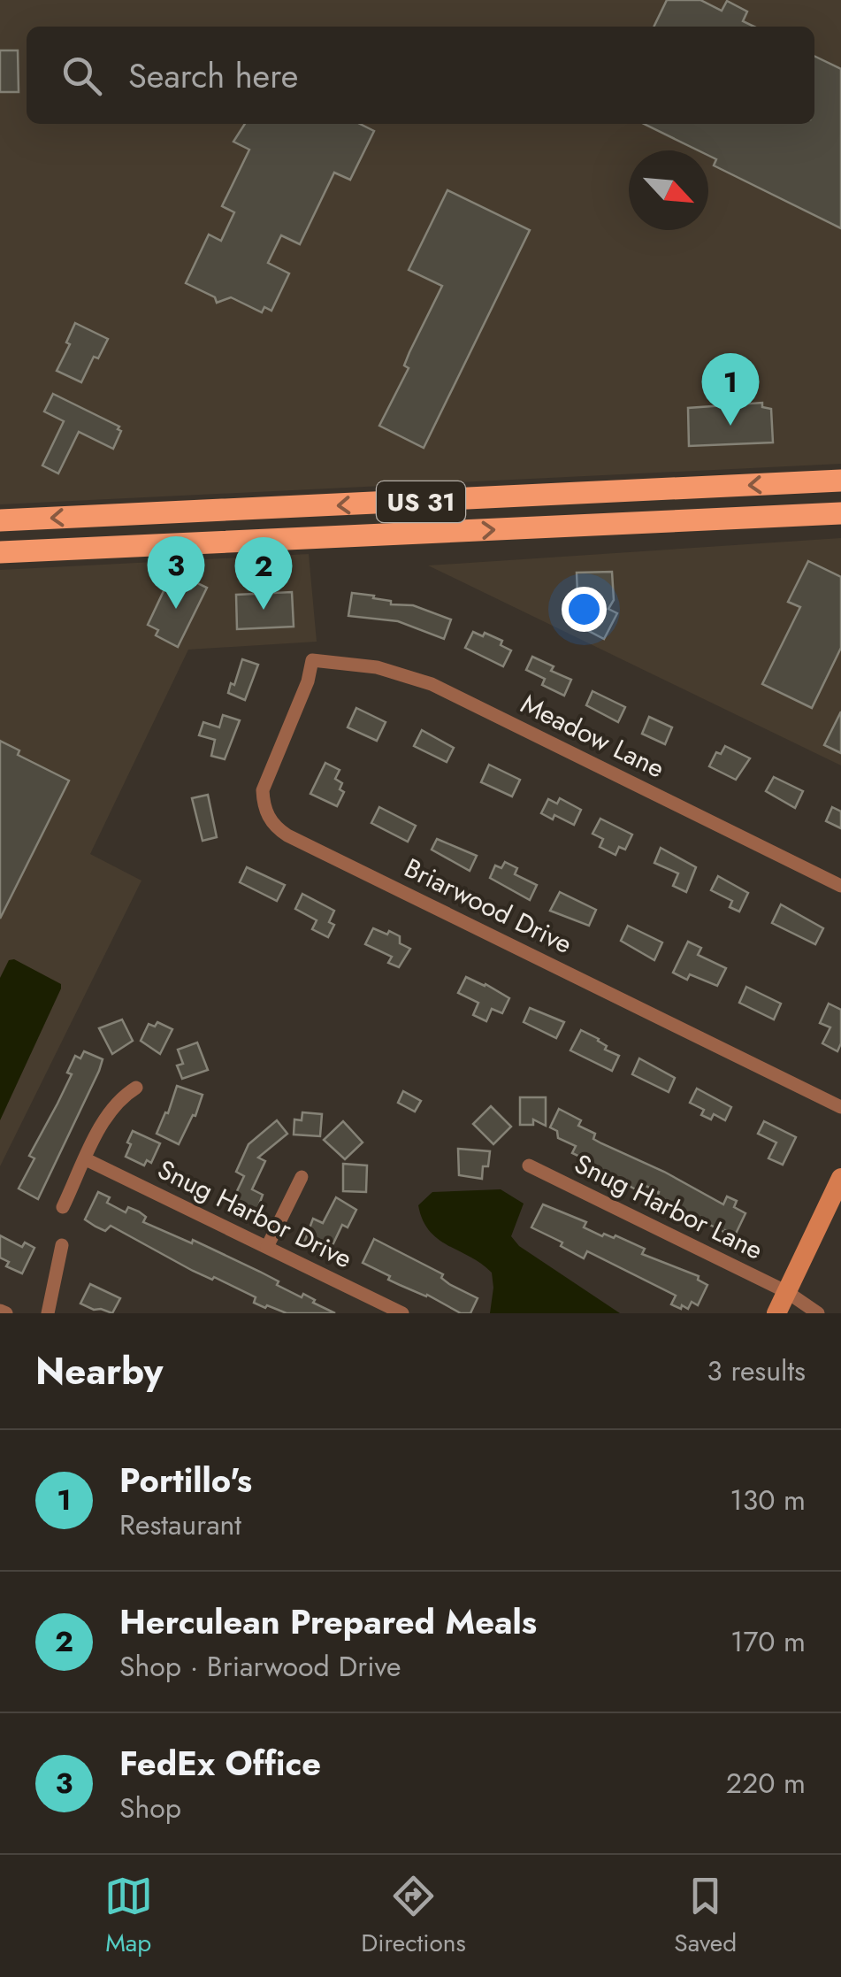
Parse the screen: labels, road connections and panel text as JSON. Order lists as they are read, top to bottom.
{
  "streets": {
    "main road": ["US 31"],
    "street": [
      "Meadow Lane",
      "Briarwood Drive",
      "Snug Harbor Lane",
      "Snug Harbor Drive"
    ]
  },
  "crossings": [
    ["Meadow Lane", "Briarwood Drive"]
  ],
  "north": "bottom right",
  "page": {
    "search": "Search here",
    "pins": ["1", "3", "2"],
    "heading": ["Nearby", "3 results"],
    "list": [
      {
        "mark": "1",
        "name": "Portillo's",
        "note": "Restaurant",
        "value": "130 m"
      },
      {
        "mark": "2",
        "name": "Herculean Prepared Meals",
        "note": "Shop · Briarwood Drive",
        "value": "170 m"
      },
      {
        "mark": "3",
        "name": "FedEx Office",
        "note": "Shop",
        "value": "220 m"
      }
    ],
    "nav": ["Map", "Directions", "Saved"]
  }
}
